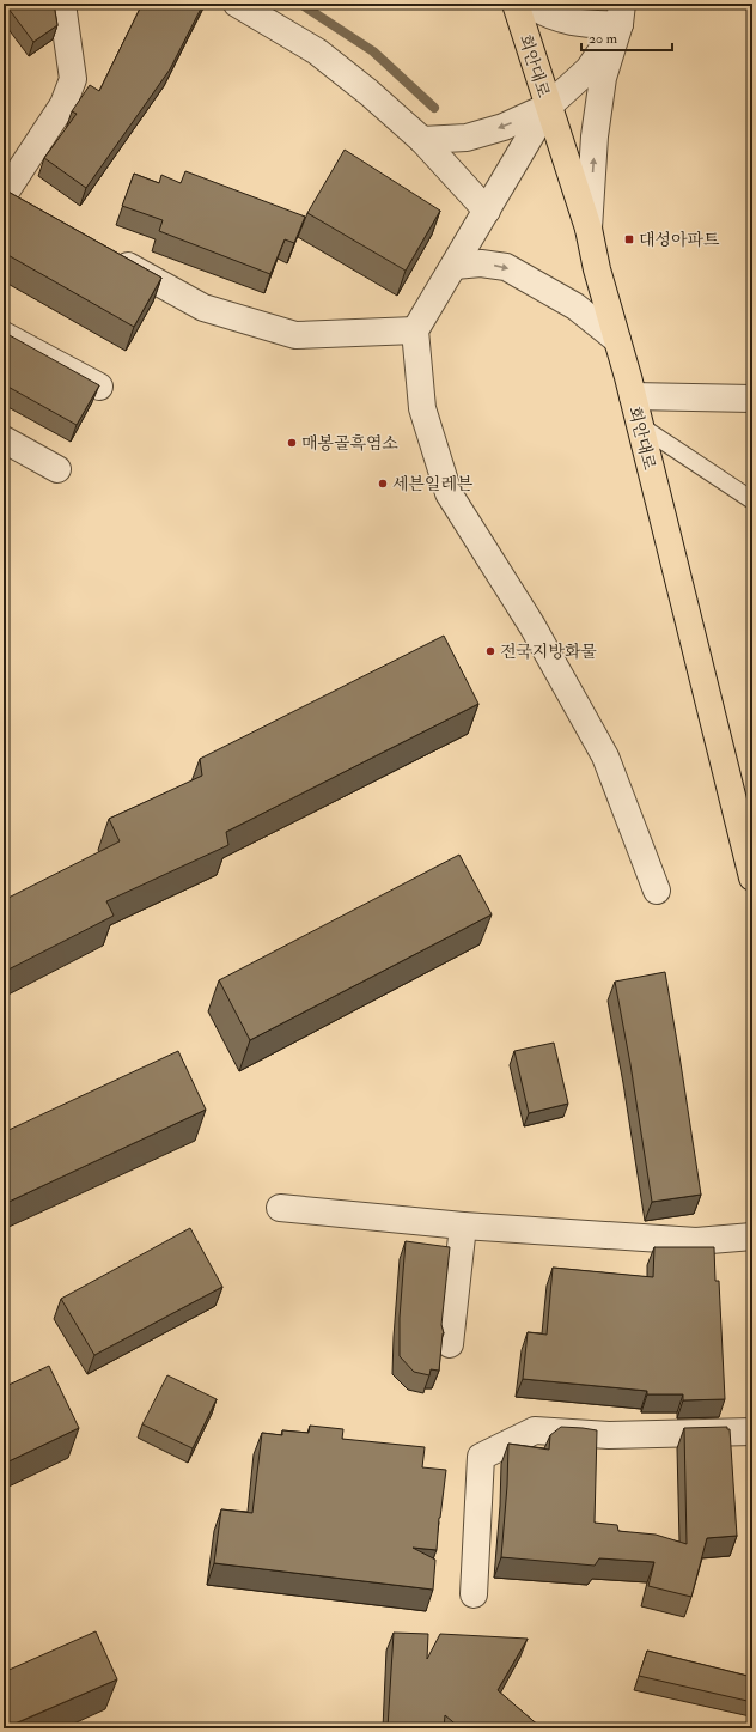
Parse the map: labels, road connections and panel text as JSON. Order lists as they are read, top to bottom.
{
  "streets": {
    "main road": ["회안대로"]
  },
  "places": {
    "transit": ["대성아파트"],
    "other": ["매봉골흑염소", "세븐일레븐", "전국지방화물"]
  },
  "scale_bar": "20 m"
}
